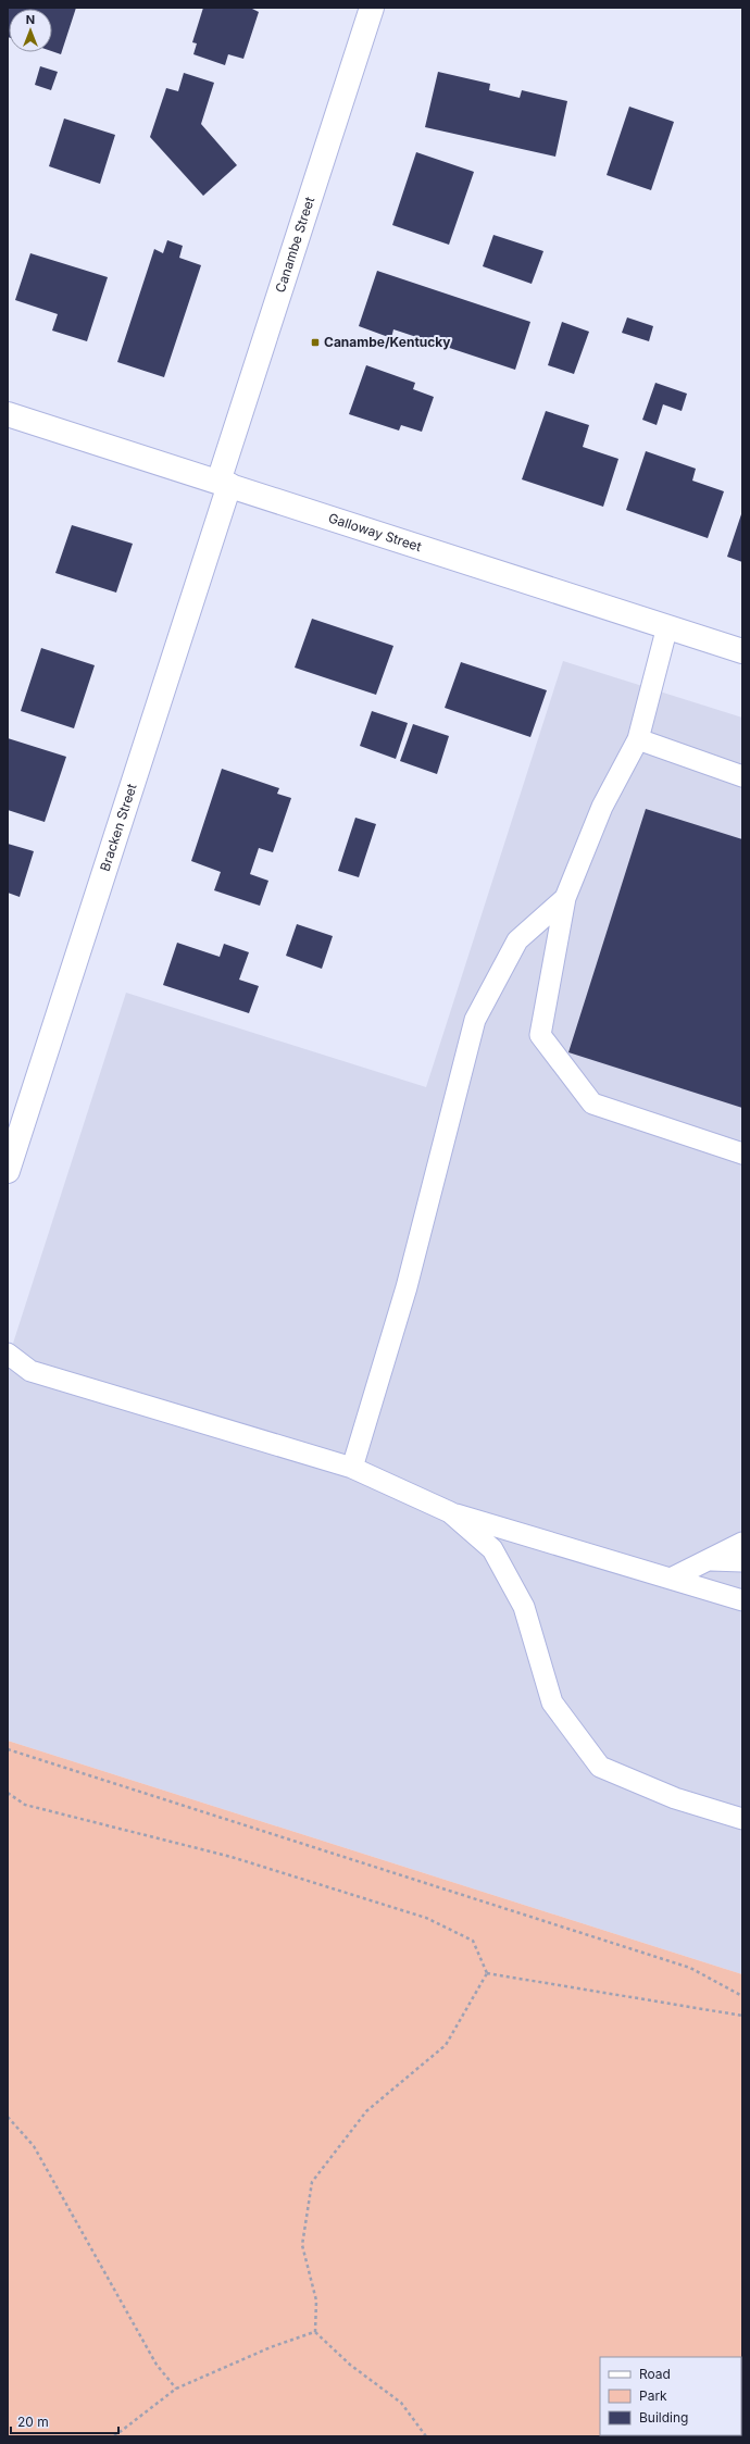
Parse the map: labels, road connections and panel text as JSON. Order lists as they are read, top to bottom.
{
  "streets": {
    "street": ["Canambe Street", "Galloway Street", "Bracken Street"]
  },
  "crossings": [
    ["Canambe Street", "Galloway Street"],
    ["Canambe Street", "Bracken Street"],
    ["Galloway Street", "Bracken Street"]
  ],
  "places": {
    "transit": ["Canambe/Kentucky"]
  },
  "legend": ["Road", "Park", "Building"],
  "scale_bar": "20 m",
  "north": "top"
}
